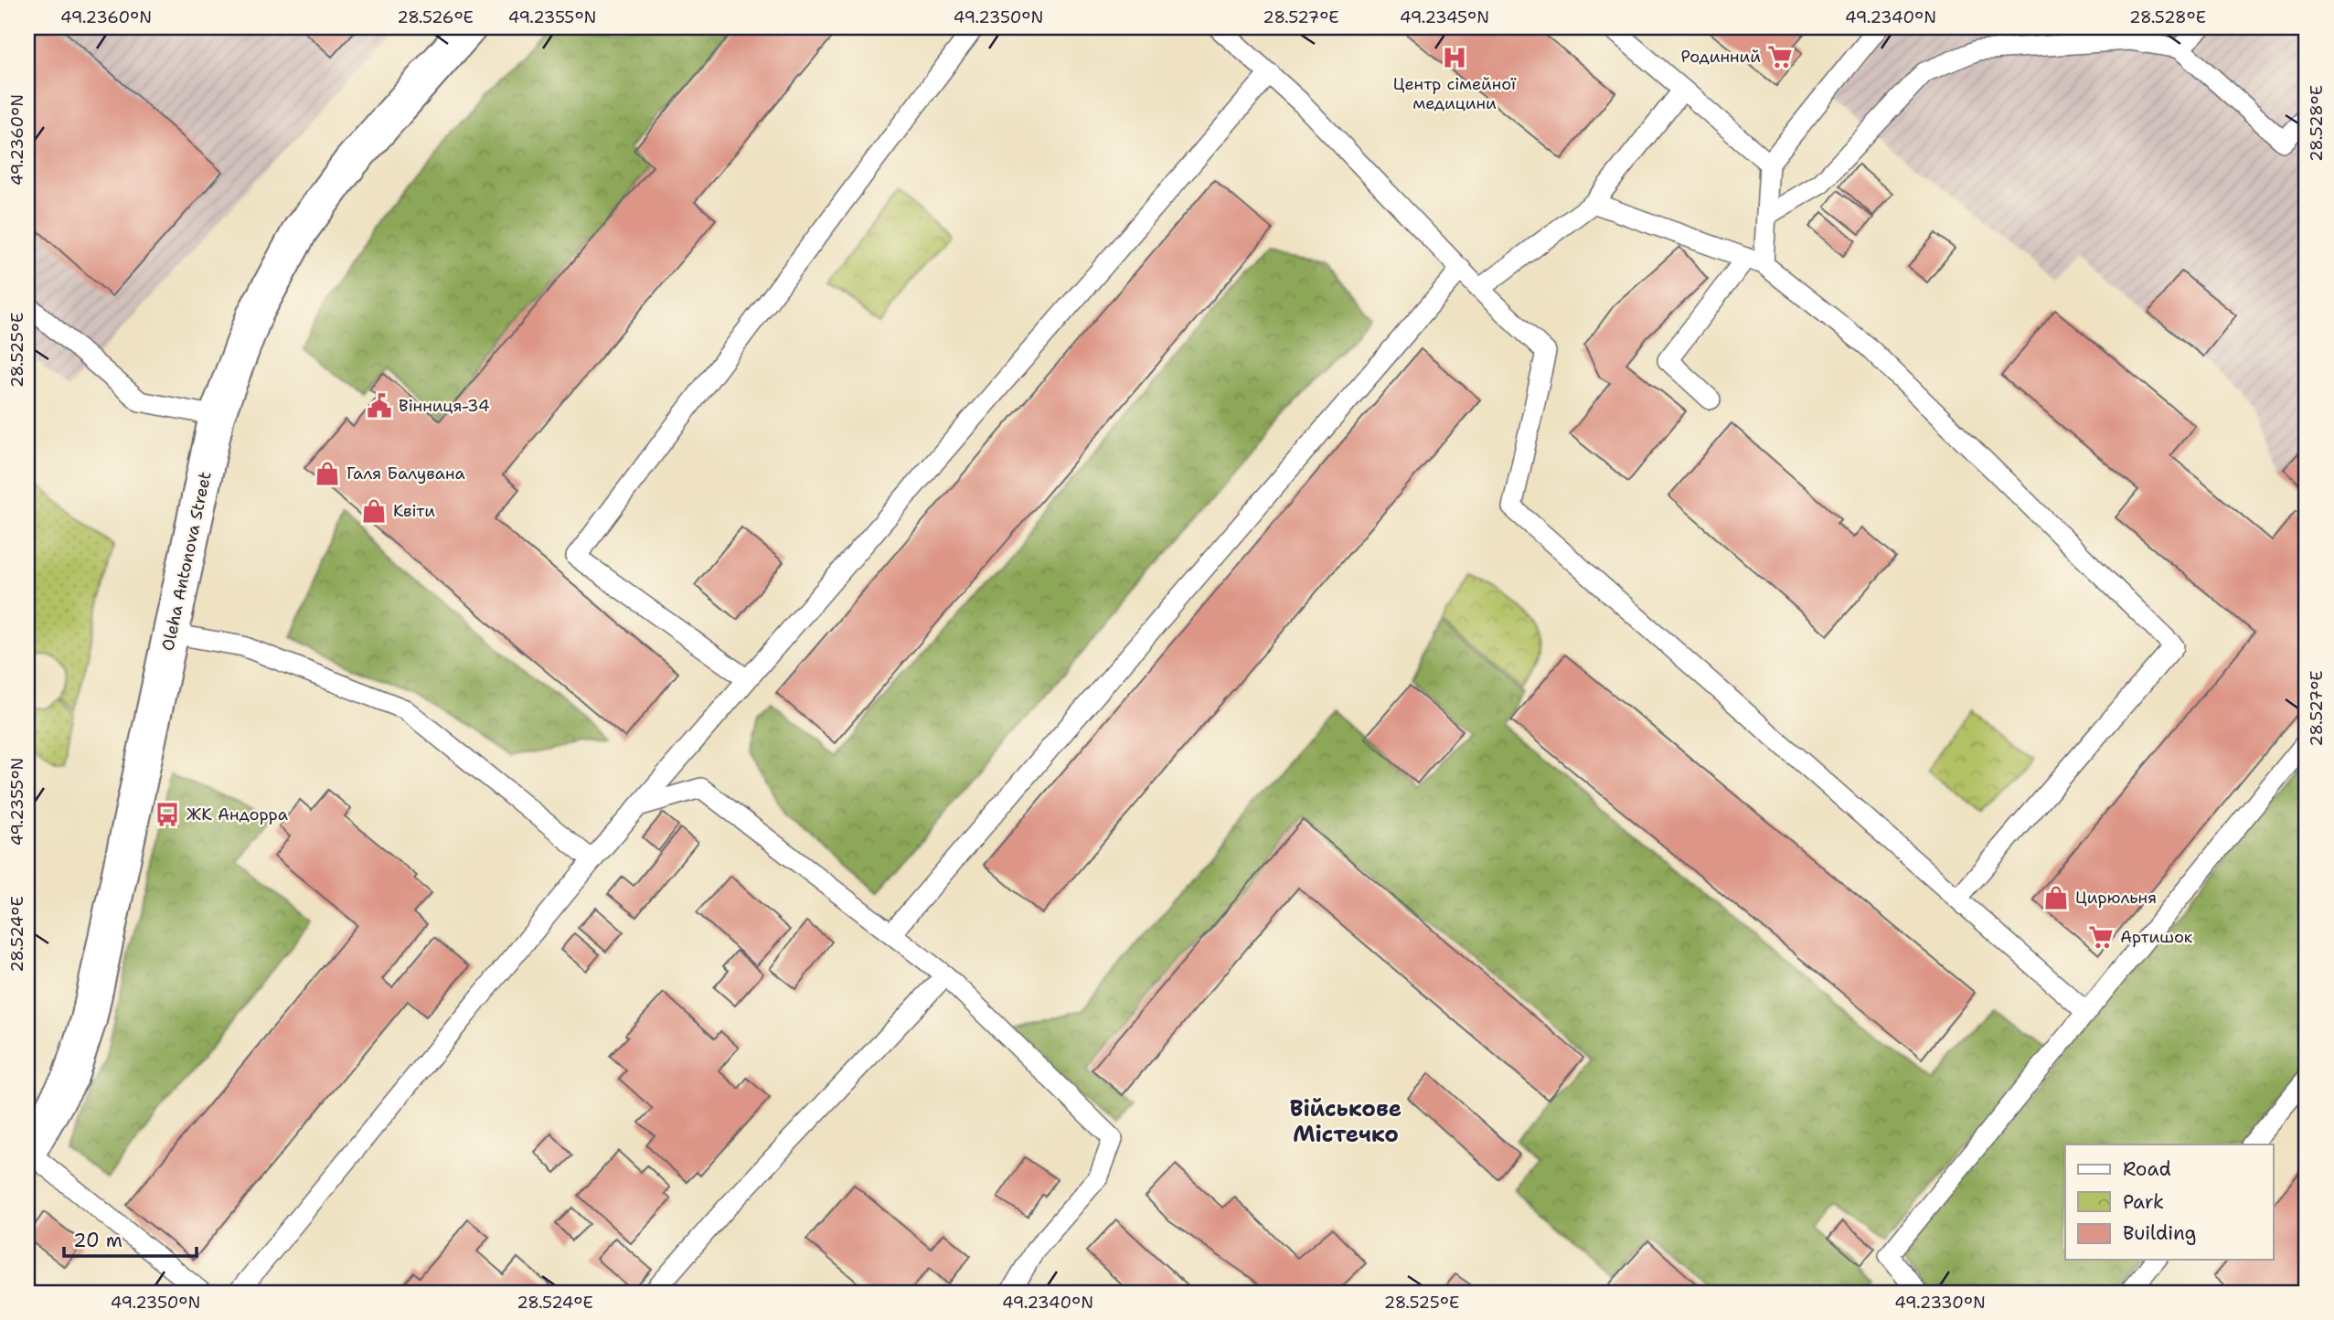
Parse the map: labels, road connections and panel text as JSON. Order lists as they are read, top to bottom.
{
  "streets": {
    "street": ["Oleha Antonova Street"]
  },
  "districts": ["Військове Містечко"],
  "places": {
    "supermarket": ["Родинний", "Артишок"],
    "hospital": ["Центр сімейної медицини"],
    "public building": ["Вінниця-34"],
    "shop": ["Галя Балувана", "Квіти", "Цирюльня"],
    "bus stop": ["ЖК Андорра"]
  },
  "legend": ["Road", "Park", "Building"],
  "scale_bar": "20 m",
  "coordinates": [
    "49.2360°N",
    "28.526°E",
    "49.2355°N",
    "49.2350°N",
    "28.527°E",
    "49.2345°N",
    "49.2340°N",
    "28.528°E",
    "28.525°E",
    "28.524°E",
    "49.2330°N"
  ]
}
